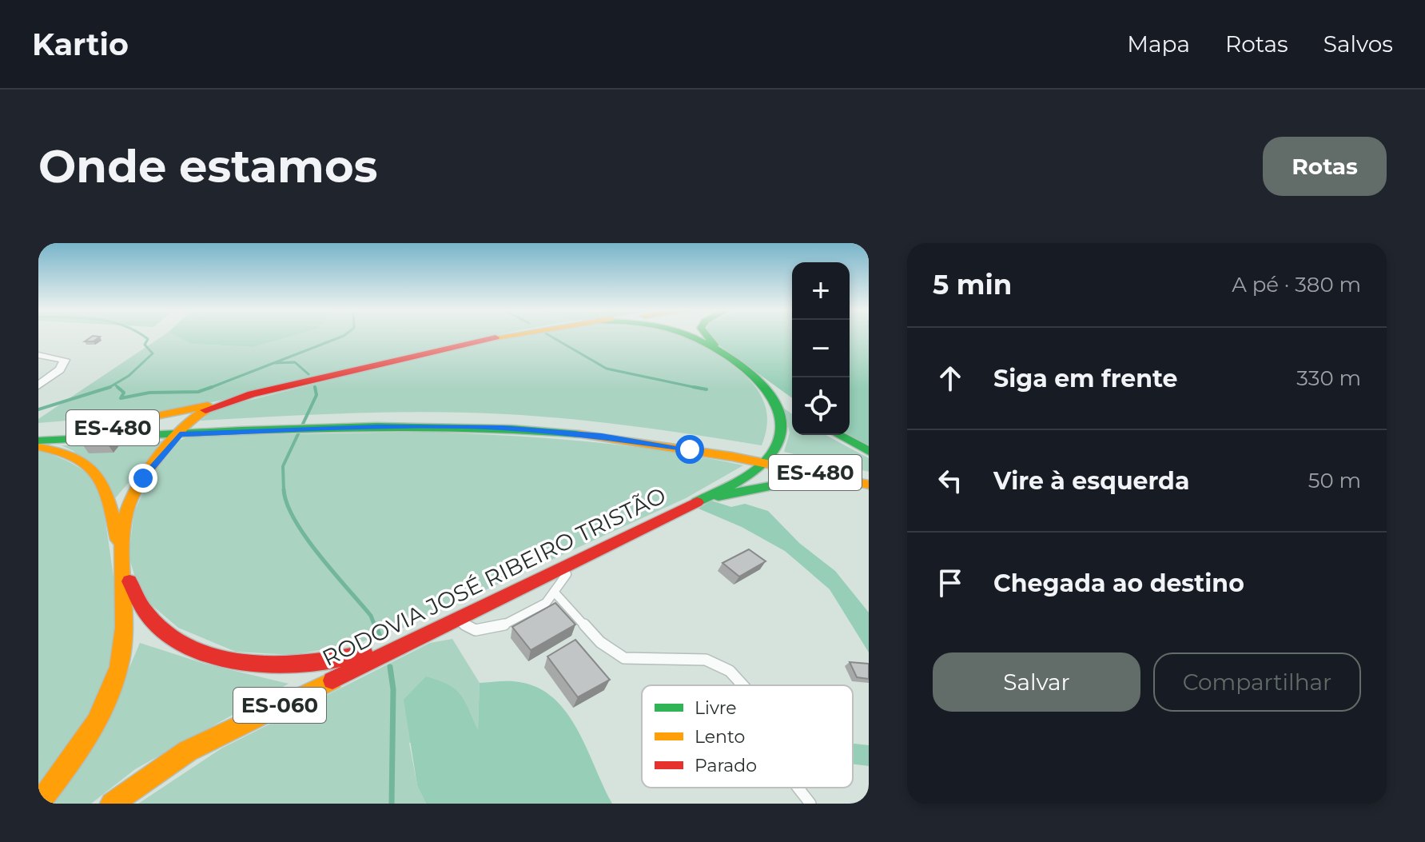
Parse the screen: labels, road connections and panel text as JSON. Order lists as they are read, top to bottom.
{
  "streets": {
    "main road": ["ES-480", "RODOVIA JOSÉ RIBEIRO TRISTÃO", "ES-060"]
  },
  "crossings": [
    ["ES-480", "RODOVIA JOSÉ RIBEIRO TRISTÃO"]
  ],
  "legend": ["Livre", "Lento", "Parado"],
  "page": {
    "header": "Kartio",
    "nav": ["Mapa", "Rotas", "Salvos"],
    "buttons": [
      "Rotas",
      ["Salvar", "Compartilhar"]
    ],
    "title": "Onde estamos",
    "heading": ["5 min", "A pé · 380 m"],
    "map_buttons": ["+", "−"],
    "list": [
      ["Siga em frente", "330 m"],
      ["Vire à esquerda", "50 m"],
      "Chegada ao destino"
    ]
  }
}
